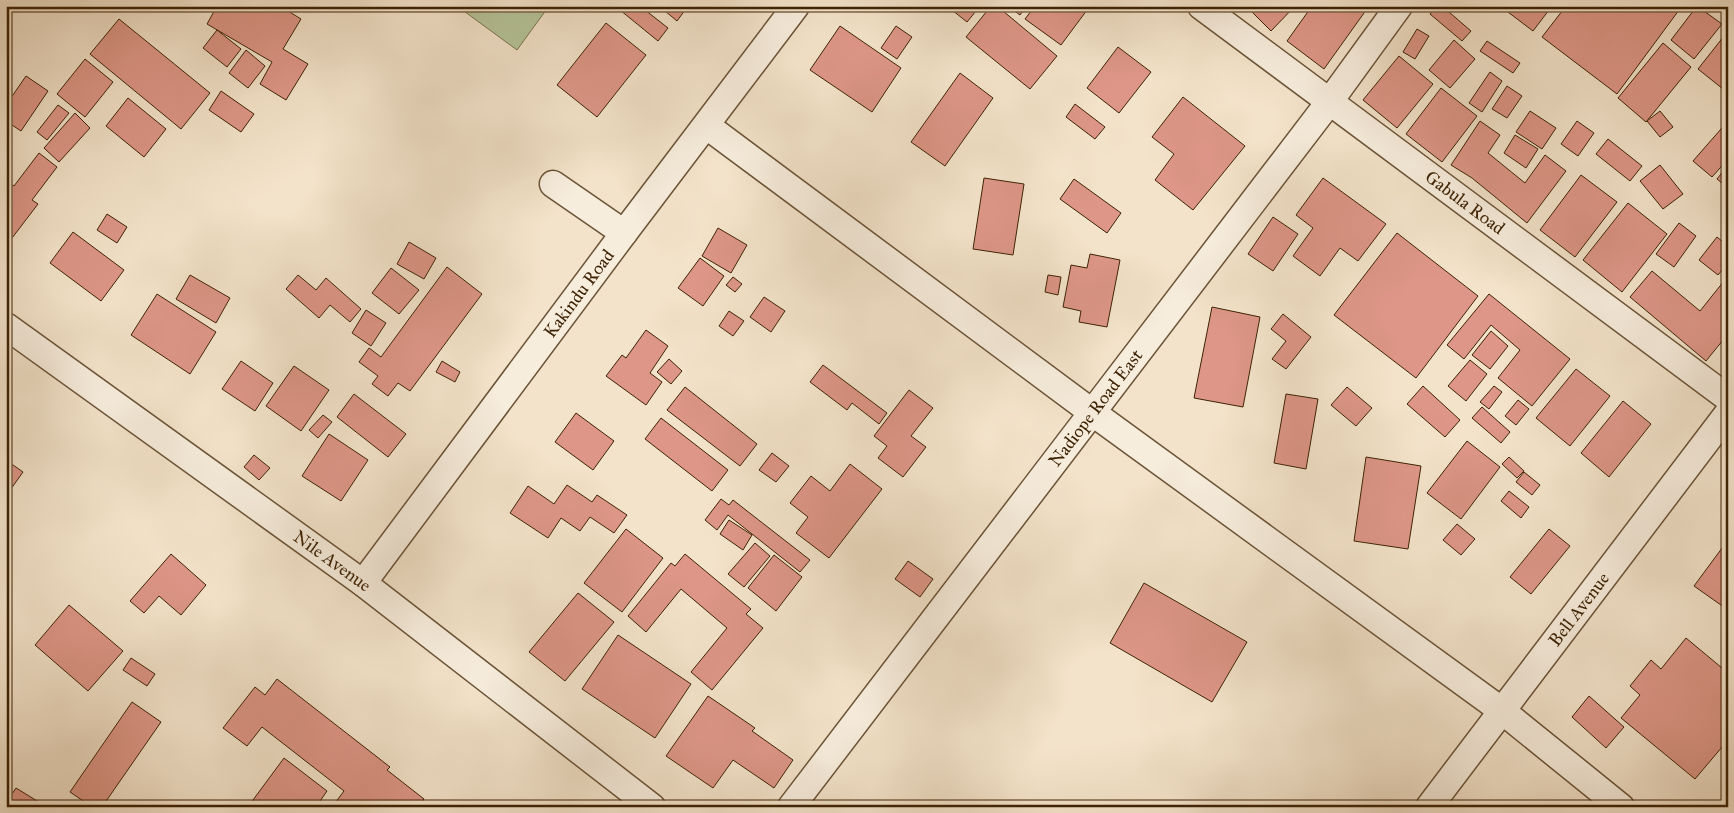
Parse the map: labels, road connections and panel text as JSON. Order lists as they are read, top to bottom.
{
  "streets": {
    "street": [
      "Gabula Road",
      "Kakindu Road",
      "Nadiope Road East",
      "Nile Avenue",
      "Bell Avenue"
    ]
  },
  "crossings": [
    ["Gabula Road", "Nadiope Road East"],
    ["Kakindu Road", "Nile Avenue"]
  ]
}
